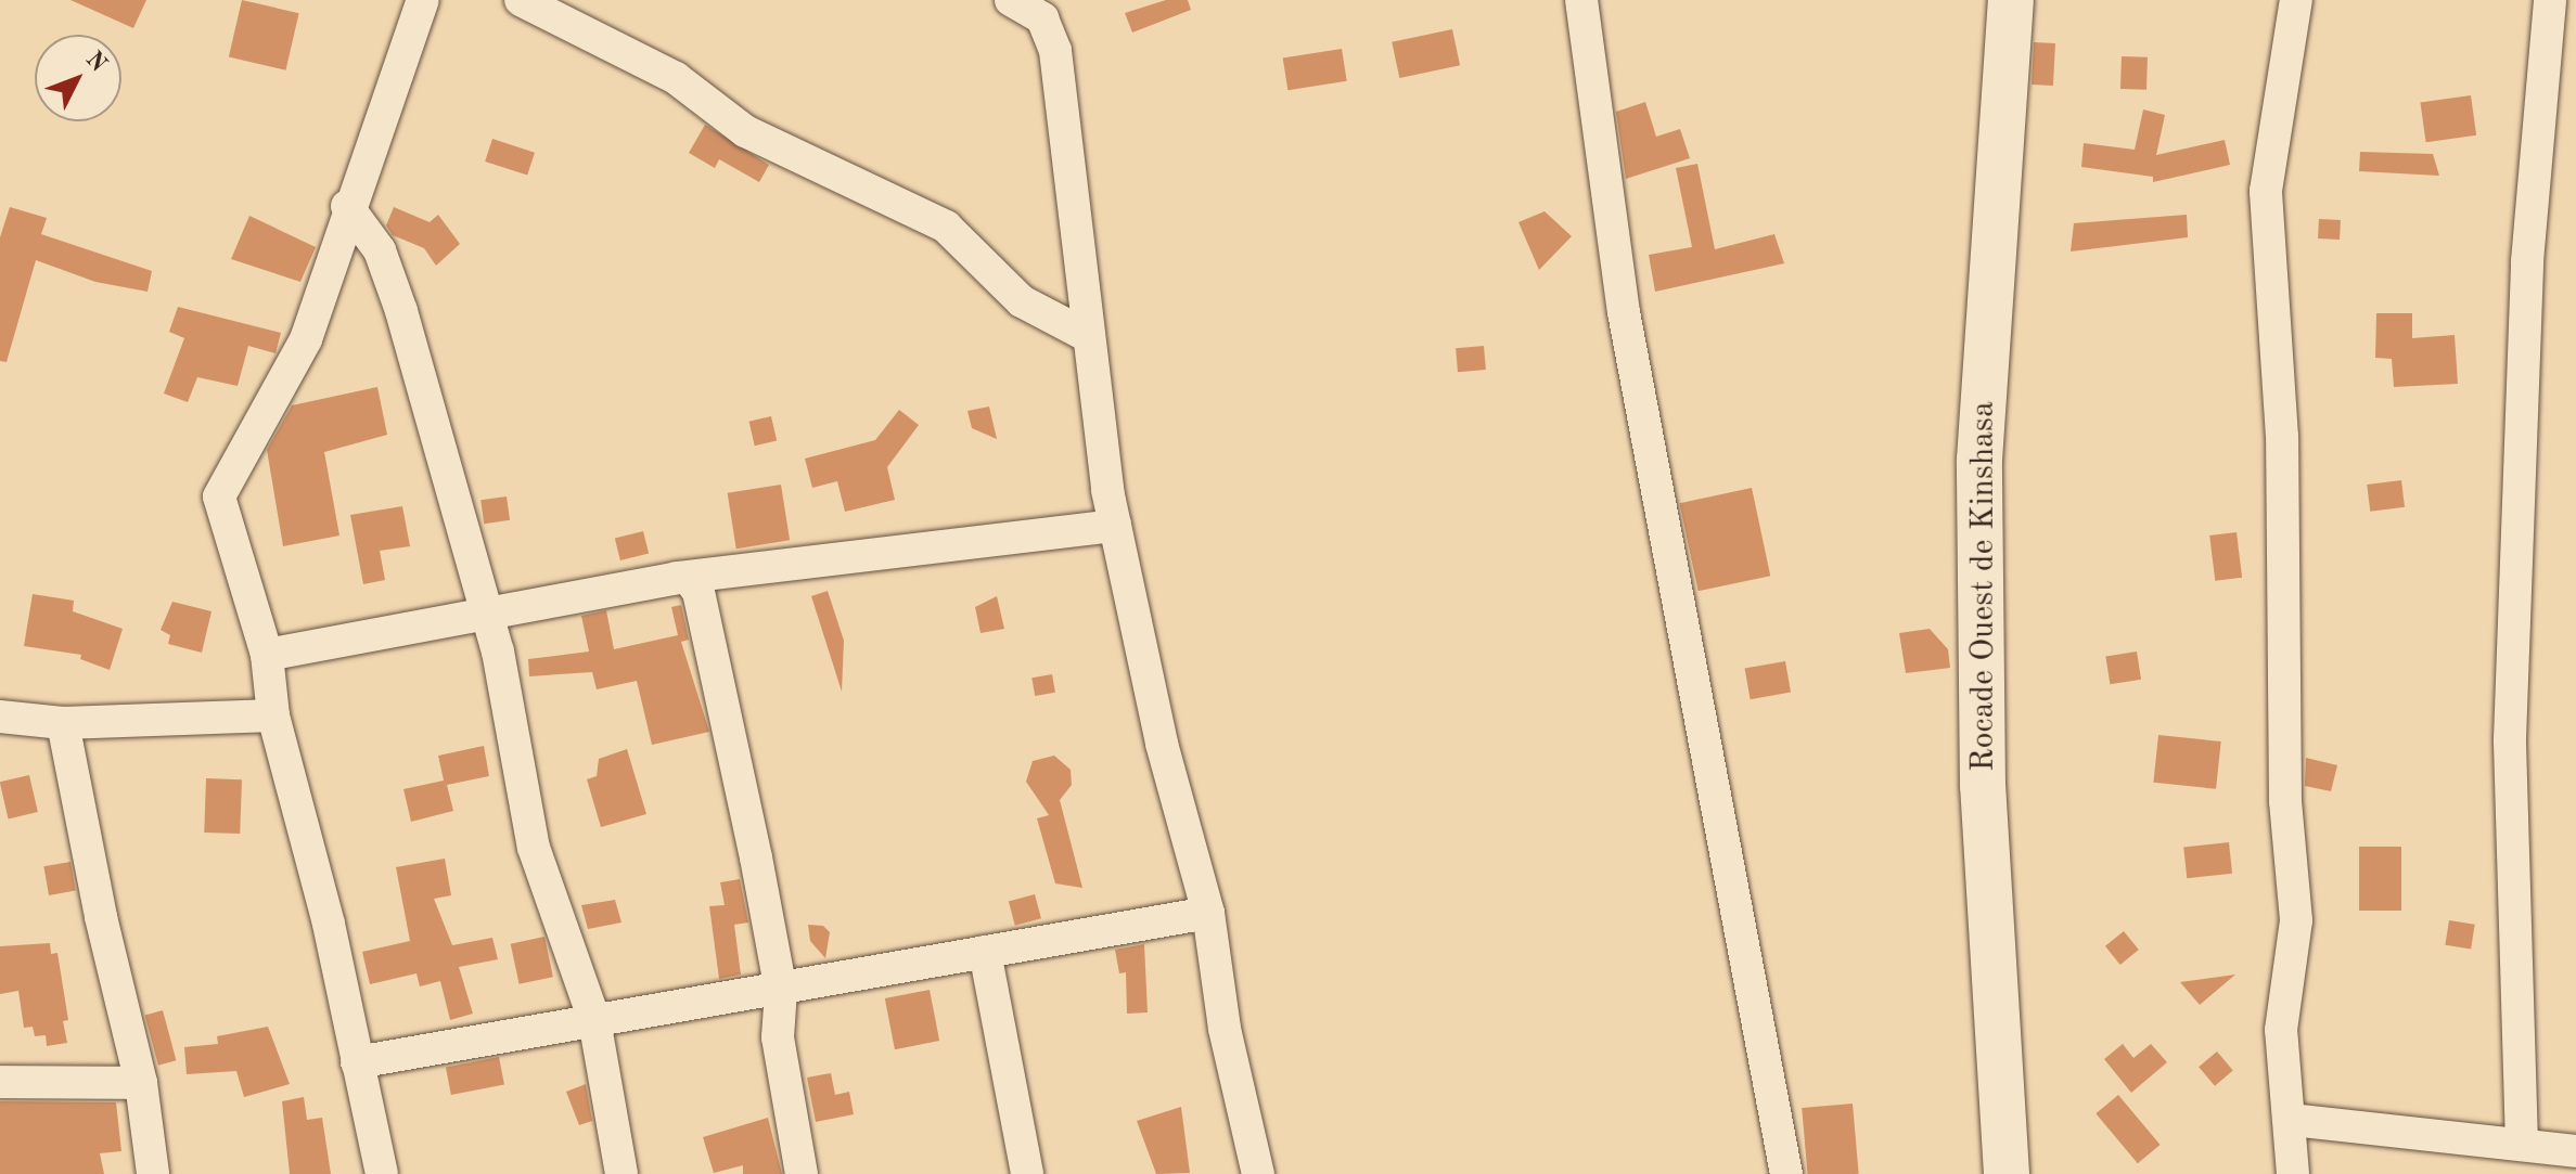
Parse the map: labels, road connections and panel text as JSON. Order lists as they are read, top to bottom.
{
  "streets": {
    "main road": ["Rocade Ouest de Kinshasa"]
  },
  "north": "top right"
}
